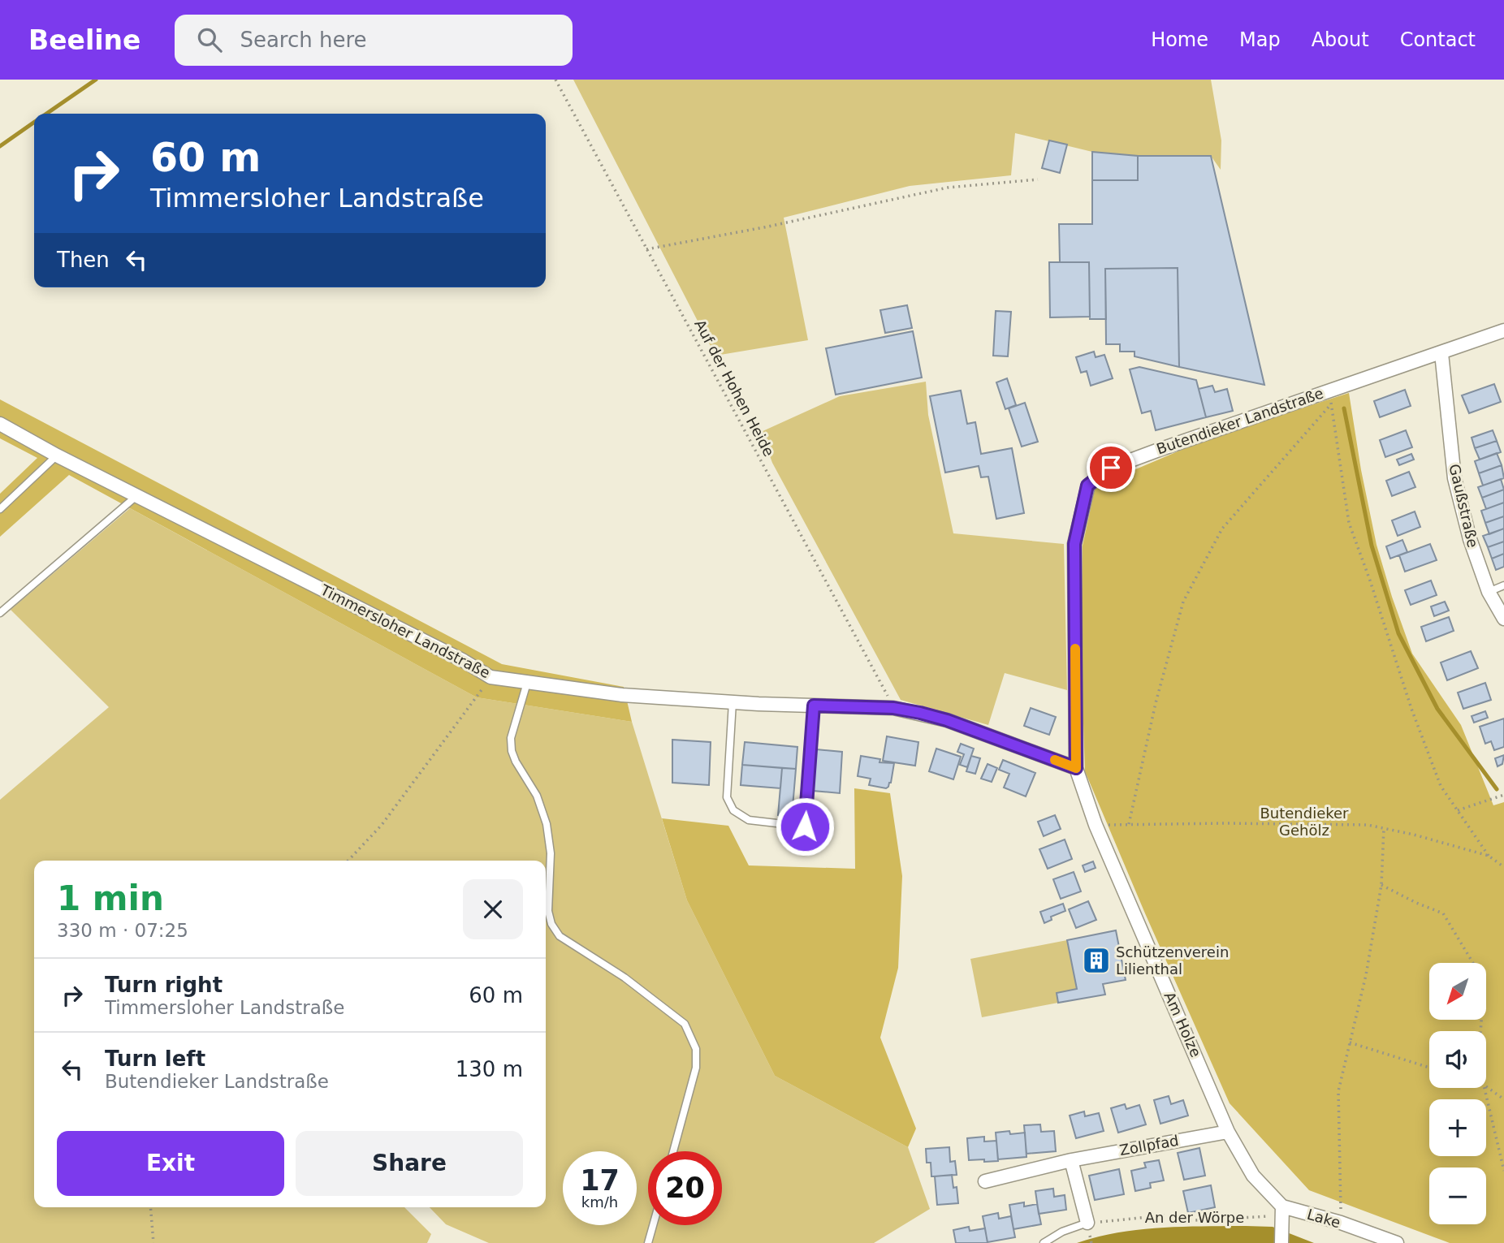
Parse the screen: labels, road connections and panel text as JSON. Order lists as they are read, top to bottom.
{
  "streets": {
    "street": [
      "Butendieker Landstraße",
      "Gaußstraße",
      "Timmersloher Landstraße",
      "Am Holze",
      "Zollpfad",
      "Lake"
    ],
    "path": ["Auf der Hohen Heide", "An der Wörpe"]
  },
  "crossings": [
    ["Auf der Hohen Heide", "Timmersloher Landstraße"],
    ["Butendieker Landstraße", "Gaußstraße"],
    ["Butendieker Landstraße", "Timmersloher Landstraße"],
    ["Butendieker Landstraße", "Am Holze"],
    ["Timmersloher Landstraße", "Am Holze"],
    ["Am Holze", "Zollpfad"],
    ["Am Holze", "An der Wörpe"],
    ["Am Holze", "Lake"],
    ["An der Wörpe", "Lake"]
  ],
  "parks": ["Butendieker Gehölz"],
  "places": {
    "building": ["Schützenverein Lilienthal"]
  },
  "north": "bottom left",
  "page": {
    "header": "Beeline",
    "search": "Search here",
    "nav": [
      "Home",
      "Map",
      "About",
      "Contact"
    ],
    "turn": ["60 m", "Timmersloher Landstraße"],
    "then": "Then",
    "heading": ["1 min", "330 m · 07:25"],
    "list": [
      {
        "name": "Turn right",
        "note": "Timmersloher Landstraße",
        "value": "60 m"
      },
      {
        "name": "Turn left",
        "note": "Butendieker Landstraße",
        "value": "130 m"
      }
    ],
    "map_buttons": ["+", "−"],
    "buttons": ["Exit", "Share"],
    "speed": "17 km/h",
    "limit": "20"
  }
}
